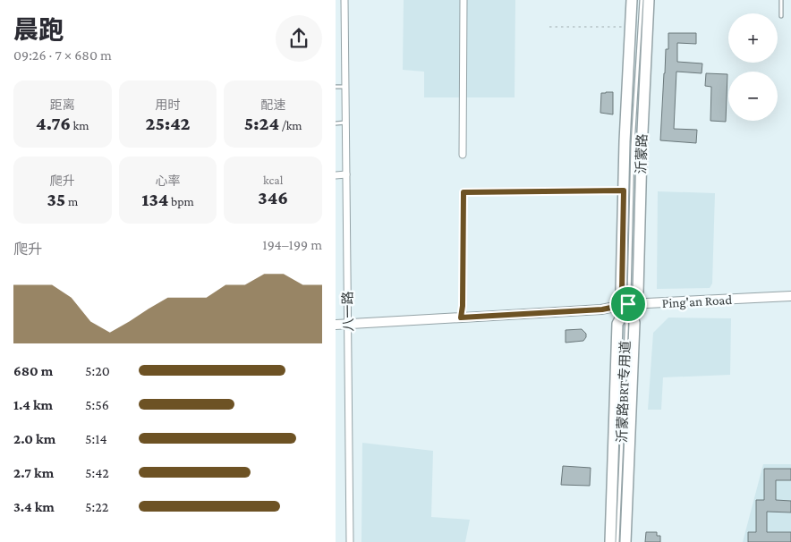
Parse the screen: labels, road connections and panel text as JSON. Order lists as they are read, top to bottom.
{
  "streets": {
    "main road": ["沂蒙路", "Ping'an Road"],
    "street": ["八一路"],
    "lane": ["沂蒙路BRT专用道"]
  },
  "crossings": [
    ["沂蒙路", "Ping'an Road"],
    ["沂蒙路", "沂蒙路BRT专用道"],
    ["Ping'an Road", "八一路"],
    ["Ping'an Road", "沂蒙路BRT专用道"]
  ],
  "page": {
    "heading": ["晨跑", "09:26 · 7 × 680 m"],
    "map_buttons": ["+", "−"],
    "stats": [
      ["距离", "4.76 km"],
      ["用时", "25:42"],
      ["配速", "5:24 /km"],
      ["爬升", "35 m"],
      ["心率", "134 bpm"],
      ["kcal", "346"]
    ],
    "chart": ["爬升", "194–199 m"],
    "list": [
      {
        "name": "680 m",
        "note": "5:20"
      },
      {
        "name": "1.4 km",
        "note": "5:56"
      },
      {
        "name": "2.0 km",
        "note": "5:14"
      },
      {
        "name": "2.7 km",
        "note": "5:42"
      },
      {
        "name": "3.4 km",
        "note": "5:22"
      }
    ]
  }
}
